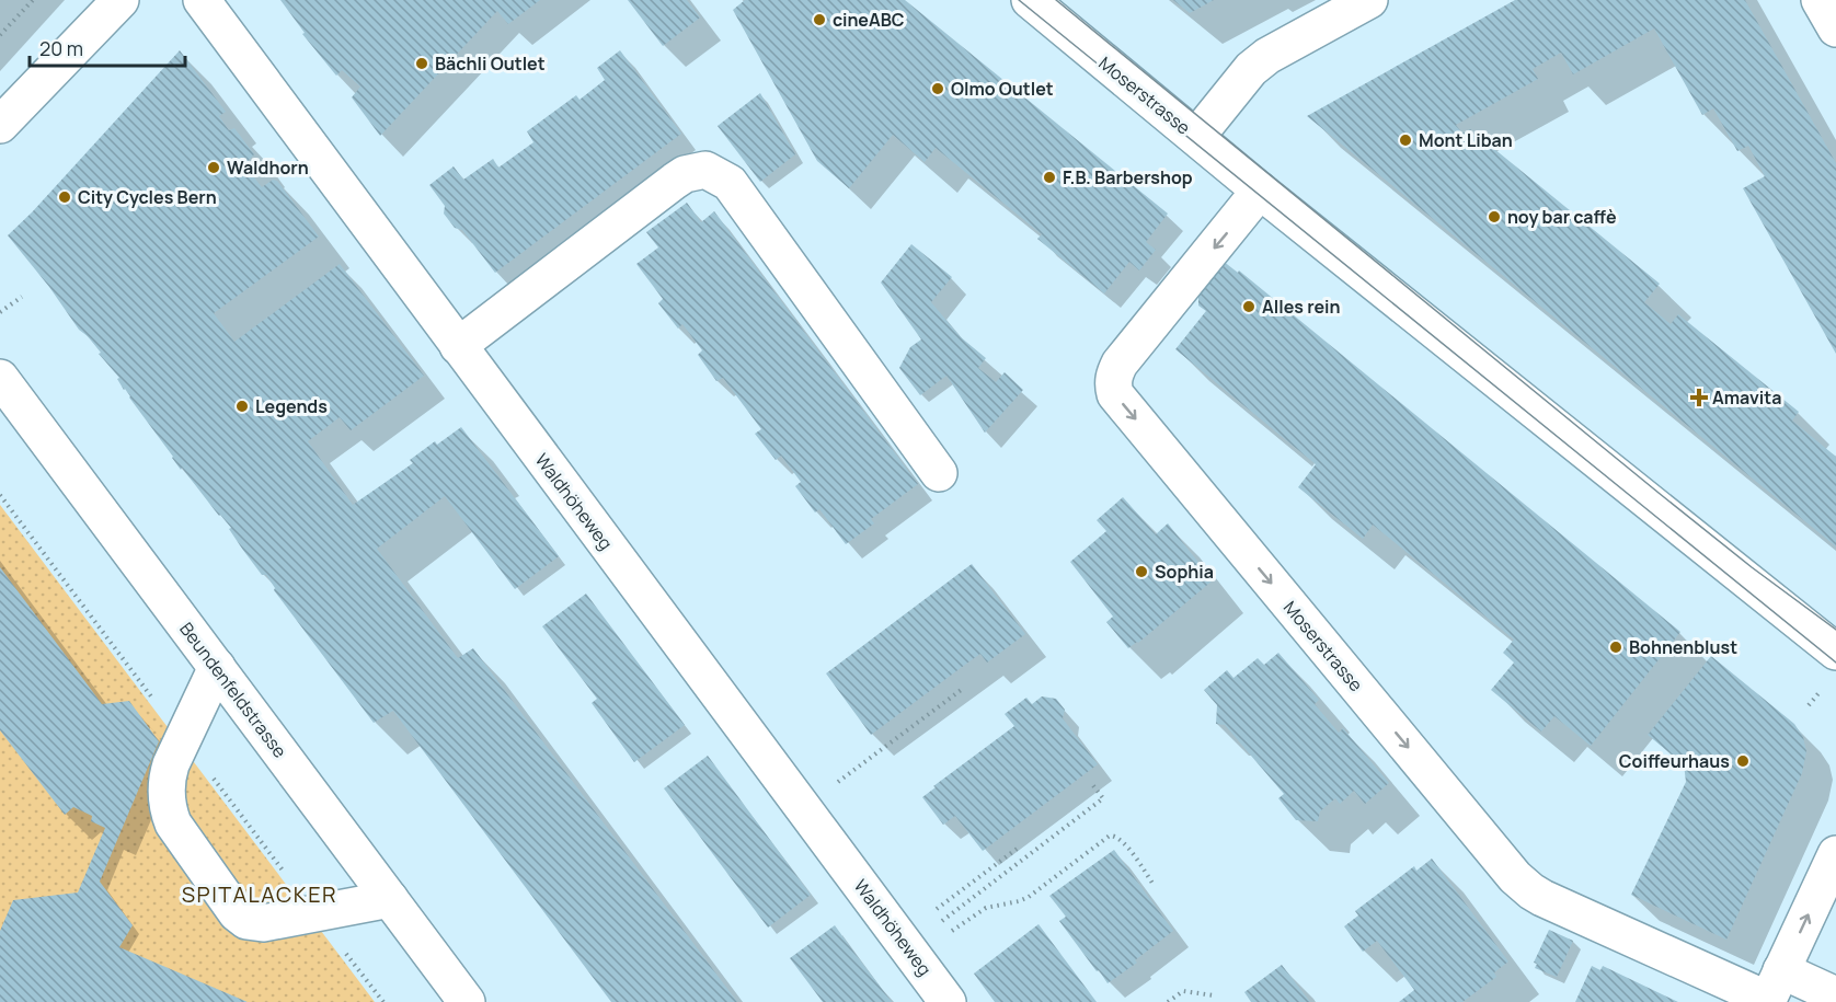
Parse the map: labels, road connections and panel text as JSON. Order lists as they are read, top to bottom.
{
  "streets": {
    "street": ["Moserstrasse", "Waldhöheweg", "Beundenfeldstrasse"]
  },
  "one_way": ["Moserstrasse"],
  "districts": ["SPITALACKER"],
  "places": {
    "other": [
      "cineABC",
      "Bächli Outlet",
      "Olmo Outlet",
      "Mont Liban",
      "Waldhorn",
      "F.B. Barbershop",
      "City Cycles Bern",
      "noy bar caffè",
      "Alles rein",
      "Legends",
      "Sophia",
      "Bohnenblust",
      "Coiffeurhaus"
    ],
    "health": ["Amavita"]
  },
  "scale_bar": "20 m"
}
